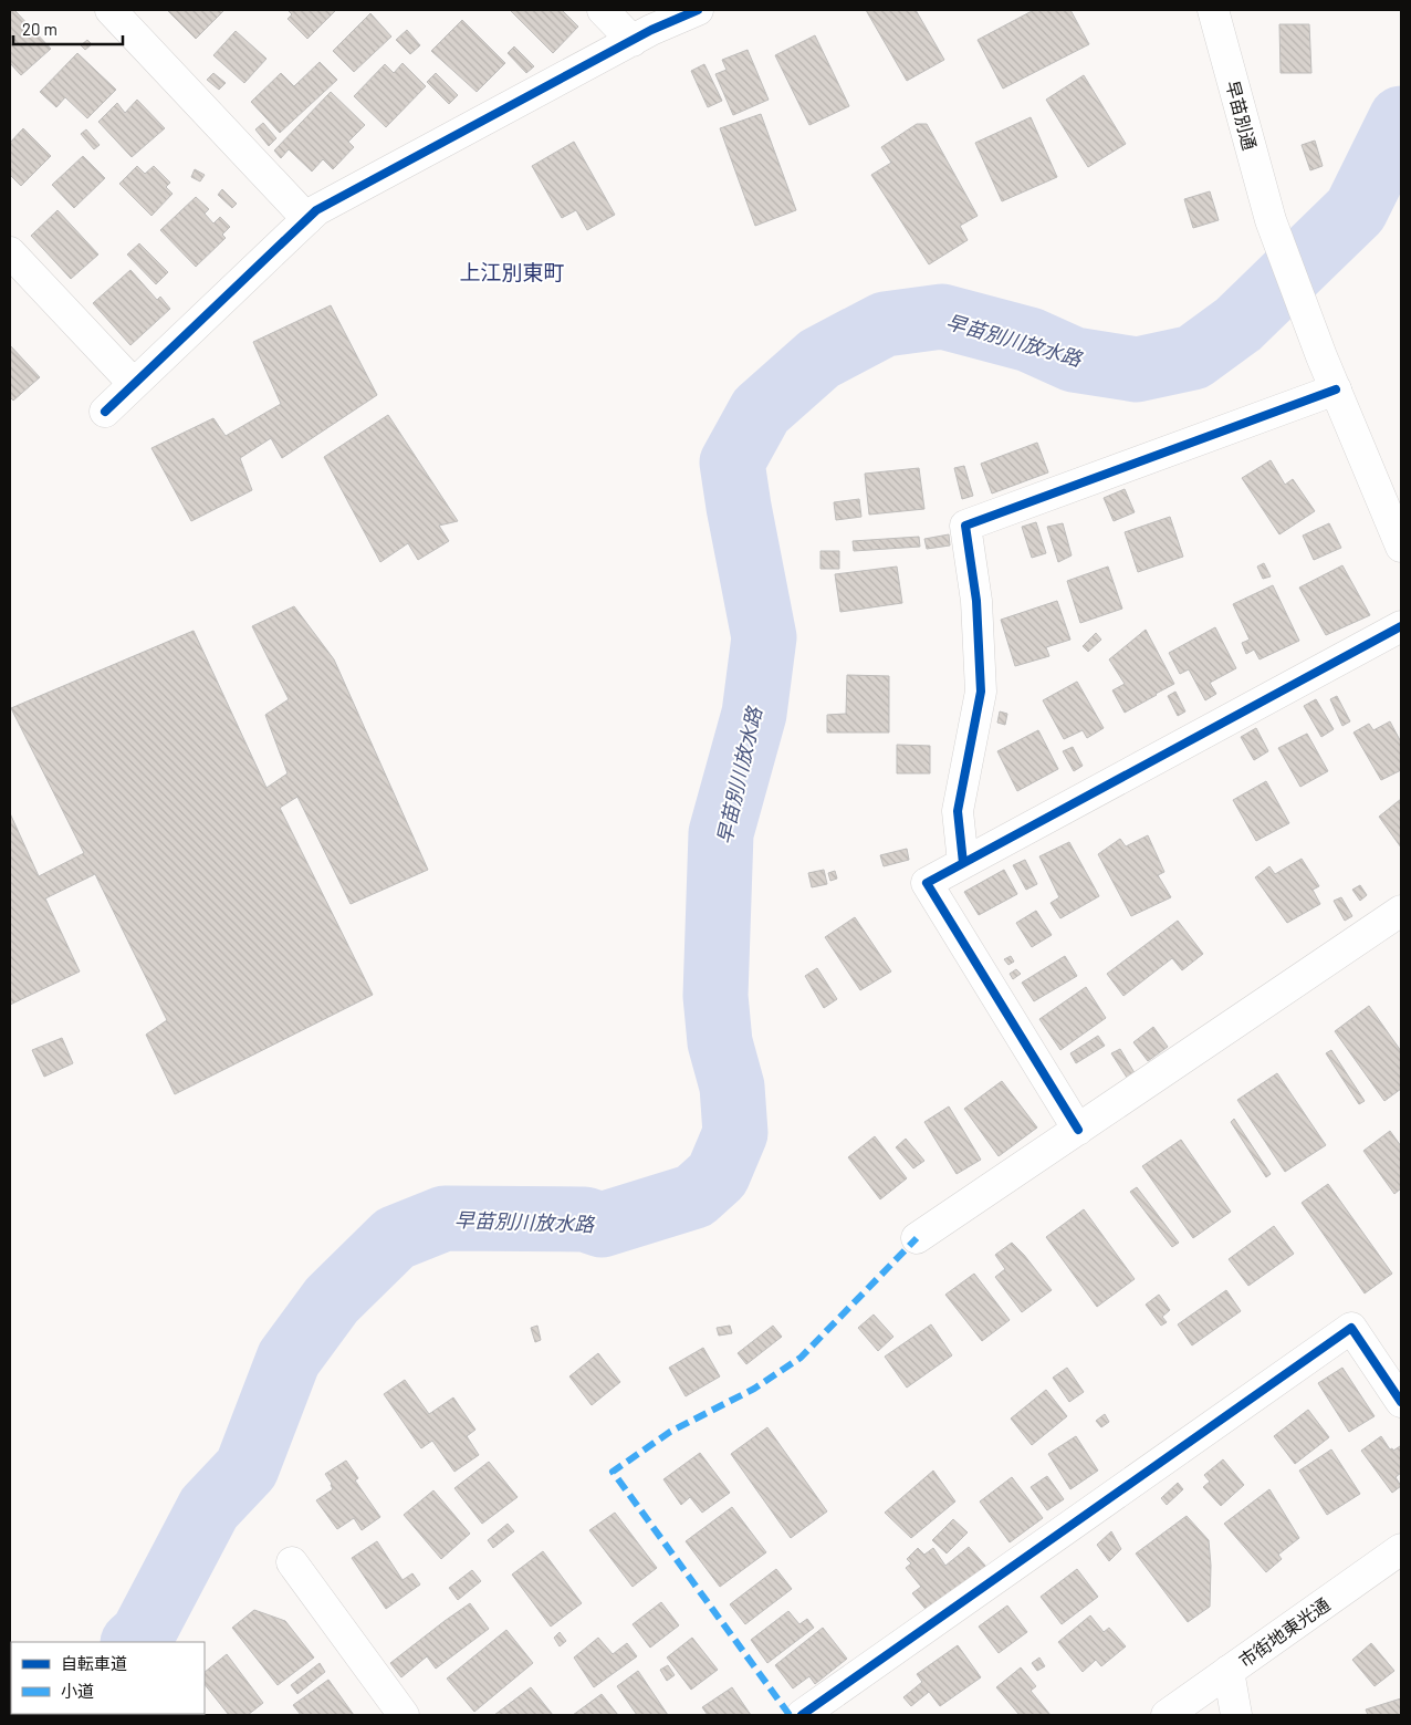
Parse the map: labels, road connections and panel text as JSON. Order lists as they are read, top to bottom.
{
  "streets": {
    "street": ["早苗別通", "市街地東光通"]
  },
  "districts": ["上江別東町"],
  "water": ["早苗別川放水路"],
  "legend": ["自転車道", "小道"],
  "scale_bar": "20 m"
}
